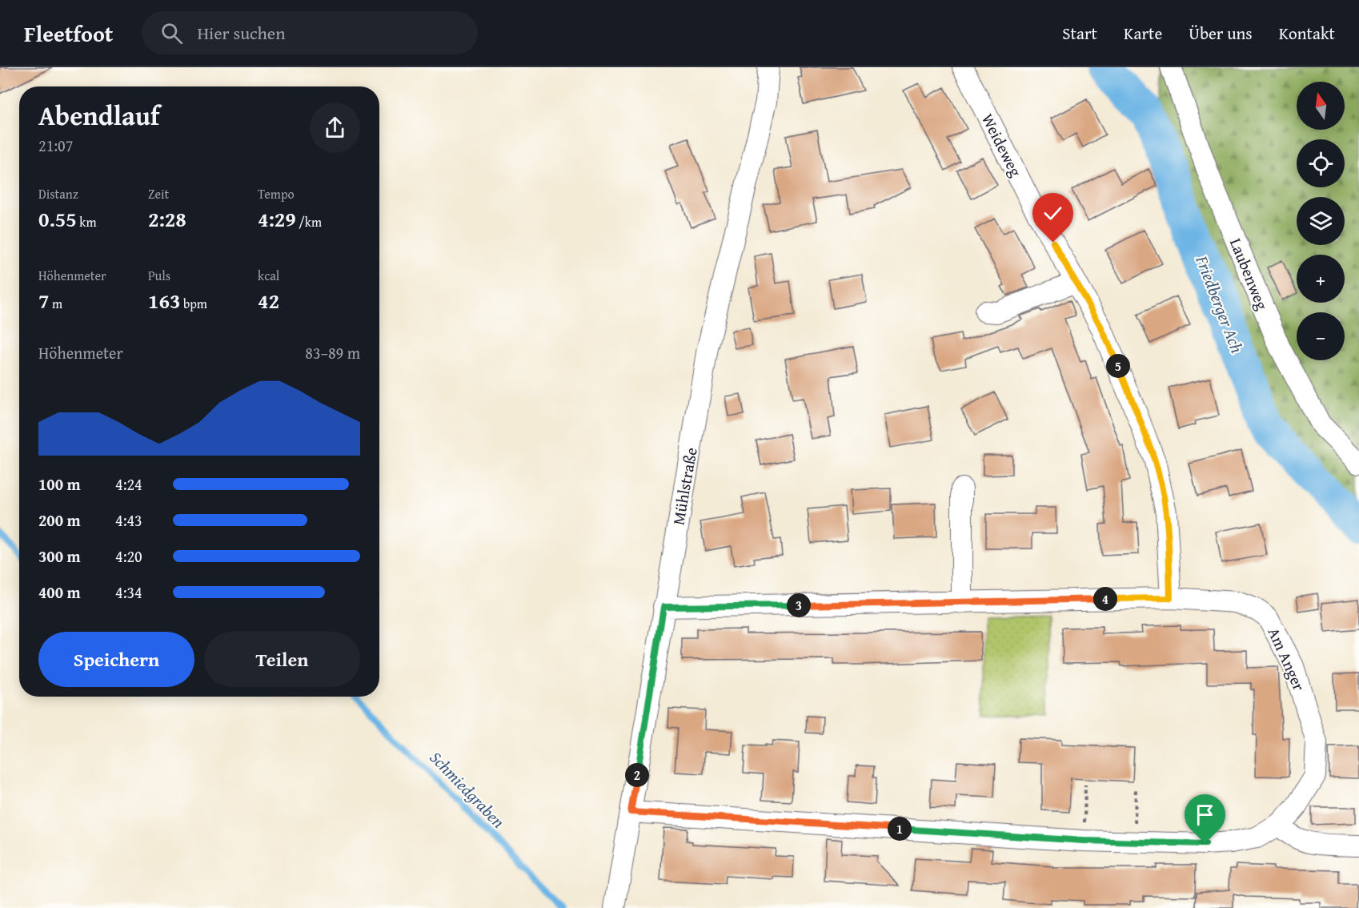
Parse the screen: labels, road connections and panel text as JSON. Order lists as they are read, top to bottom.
{
  "streets": {
    "street": [
      "Weideweg",
      "Laubenweg",
      "Mühlstraße",
      "Am Anger"
    ]
  },
  "crossings": [
    ["Weideweg", "Am Anger"],
    ["Mühlstraße", "Am Anger"]
  ],
  "water": ["Friedberger Ach", "Schmiedgraben"],
  "north": "top",
  "page": {
    "header": "Fleetfoot",
    "search": "Hier suchen",
    "nav": [
      "Start",
      "Karte",
      "Über uns",
      "Kontakt"
    ],
    "map_buttons": ["+", "−"],
    "heading": ["Abendlauf", "21:07"],
    "stats": [
      ["Distanz", "0.55 km"],
      ["Zeit", "2:28"],
      ["Tempo", "4:29 /km"],
      ["Höhenmeter", "7 m"],
      ["Puls", "163 bpm"],
      ["kcal", "42"]
    ],
    "chart": ["Höhenmeter", "83–89 m"],
    "pins": [
      "5",
      "4",
      "3",
      "2",
      "1"
    ],
    "list": [
      {
        "name": "100 m",
        "note": "4:24"
      },
      {
        "name": "200 m",
        "note": "4:43"
      },
      {
        "name": "300 m",
        "note": "4:20"
      },
      {
        "name": "400 m",
        "note": "4:34"
      }
    ],
    "buttons": ["Speichern", "Teilen"]
  }
}
